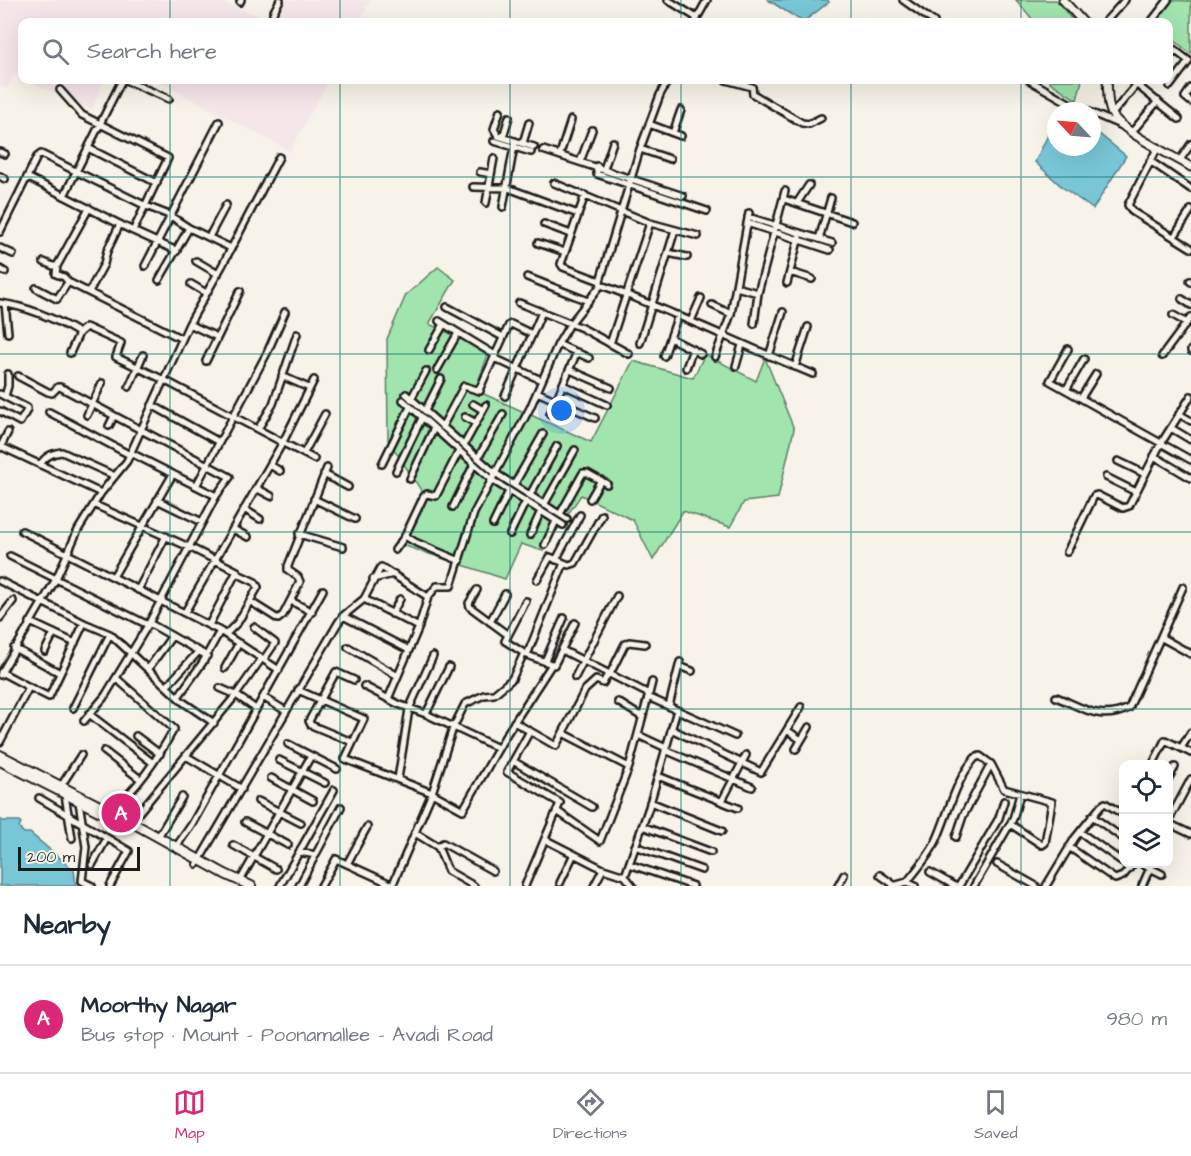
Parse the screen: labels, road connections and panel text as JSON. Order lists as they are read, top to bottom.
{
  "scale_bar": "200 m",
  "north": "top left",
  "page": {
    "search": "Search here",
    "pins": "A",
    "scale": "200 m",
    "heading": "Nearby",
    "list": [
      {
        "mark": "A",
        "name": "Moorthy Nagar",
        "note": "Bus stop · Mount - Poonamallee - Avadi Road",
        "value": "980 m"
      }
    ],
    "nav": ["Map", "Directions", "Saved"]
  }
}
